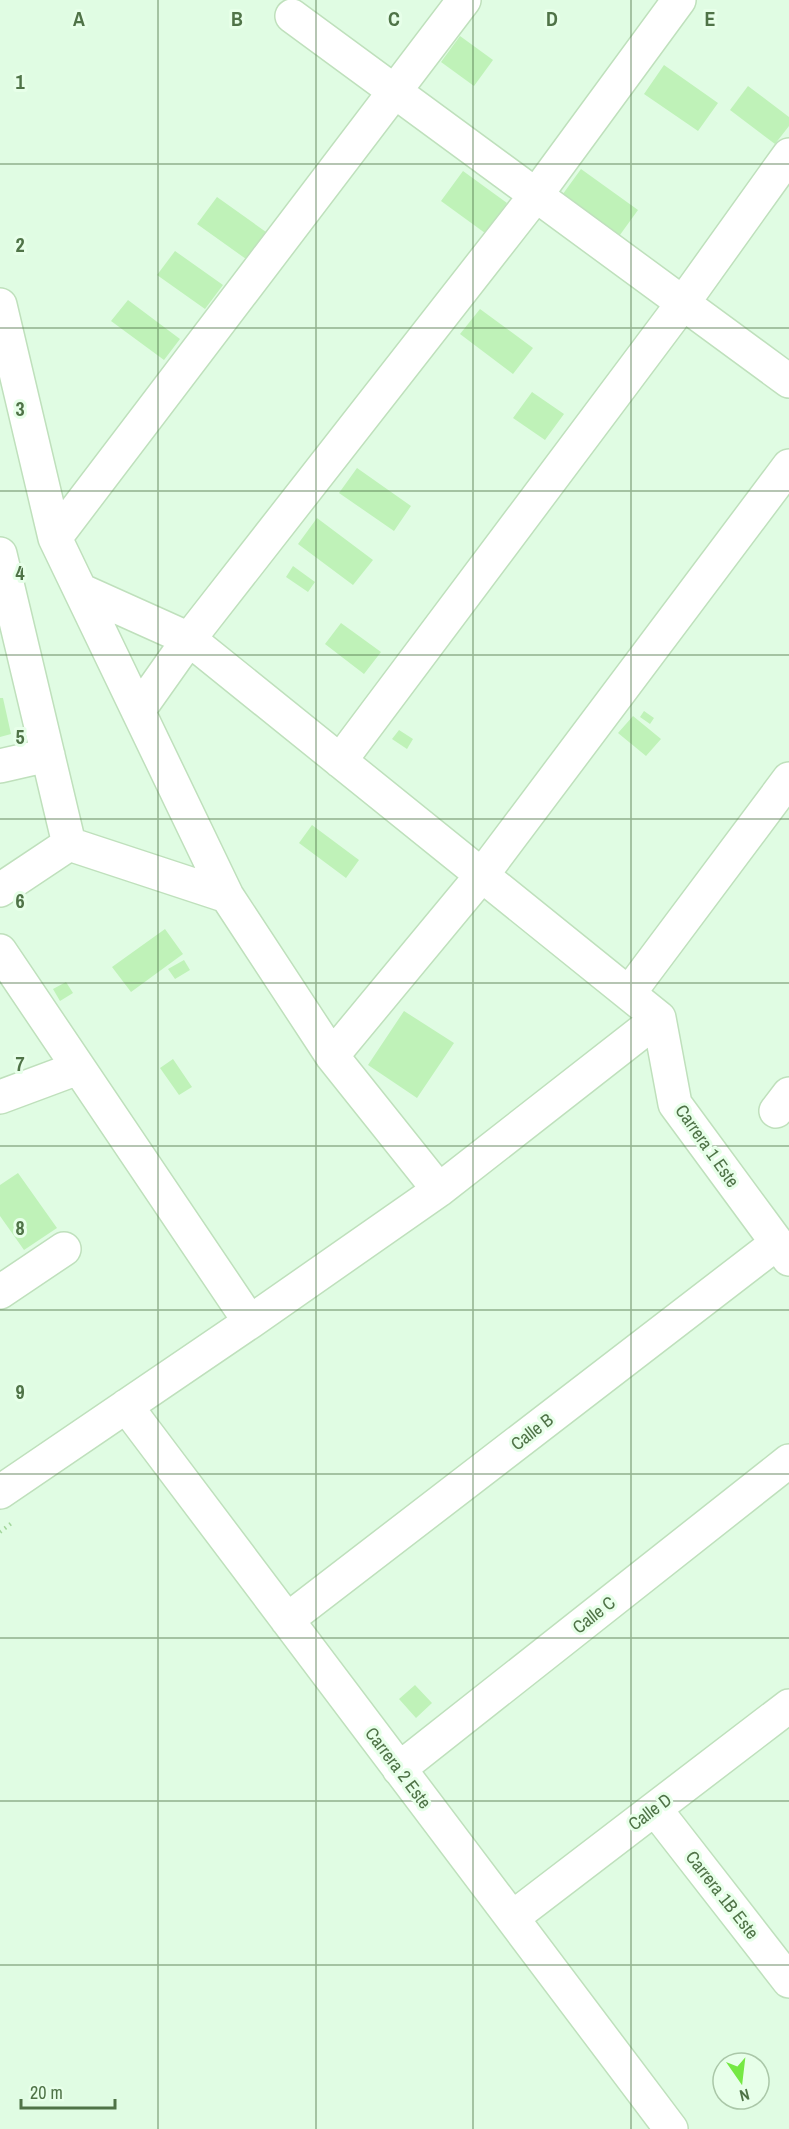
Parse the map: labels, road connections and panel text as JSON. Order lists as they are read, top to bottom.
{
  "streets": {
    "street": [
      "Carrera 1 Este",
      "Calle B",
      "Calle C",
      "Carrera 2 Este",
      "Calle D",
      "Carrera 1B Este"
    ]
  },
  "crossings": [
    ["Carrera 1 Este", "Calle B"],
    ["Calle B", "Carrera 2 Este"],
    ["Calle C", "Carrera 2 Este"],
    ["Carrera 2 Este", "Calle D"],
    ["Calle D", "Carrera 1B Este"]
  ],
  "scale_bar": "20 m",
  "north": "bottom",
  "grid": {
    "columns": [
      "A",
      "B",
      "C",
      "D",
      "E"
    ],
    "rows": [
      "1",
      "2",
      "3",
      "4",
      "5",
      "6",
      "7",
      "8",
      "9"
    ]
  }
}
